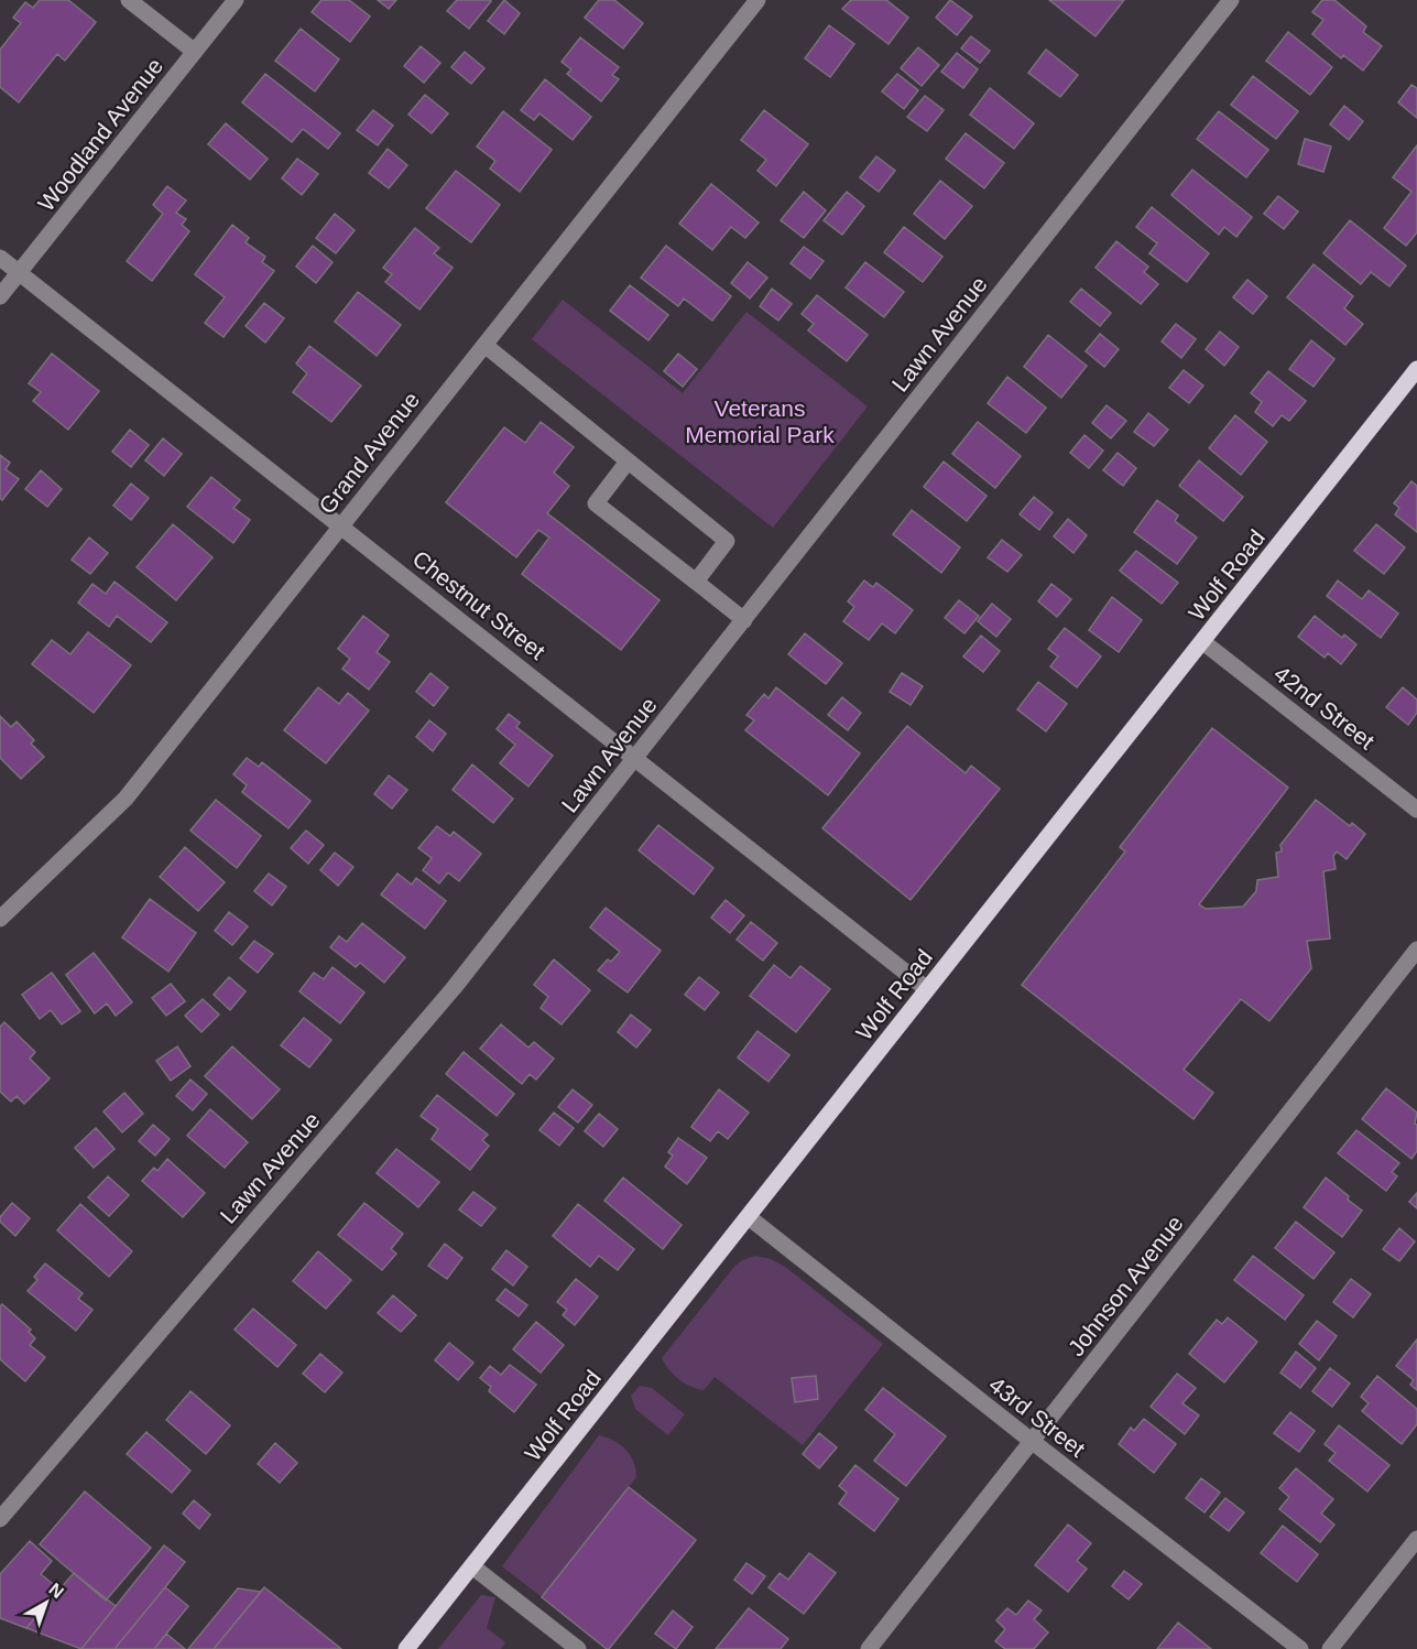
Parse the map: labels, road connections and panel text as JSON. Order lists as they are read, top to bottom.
{
  "streets": {
    "main road": ["Wolf Road"],
    "street": [
      "Woodland Avenue",
      "Lawn Avenue",
      "Grand Avenue",
      "Chestnut Street",
      "42nd Street",
      "Johnson Avenue",
      "43rd Street"
    ]
  },
  "crossings": [
    ["Woodland Avenue", "Chestnut Street"],
    ["Lawn Avenue", "Chestnut Street"],
    ["Grand Avenue", "Chestnut Street"],
    ["Wolf Road", "Chestnut Street"],
    ["Wolf Road", "42nd Street"],
    ["Wolf Road", "43rd Street"],
    ["Johnson Avenue", "43rd Street"]
  ],
  "parks": ["Veterans Memorial Park"],
  "north": "top right"
}
